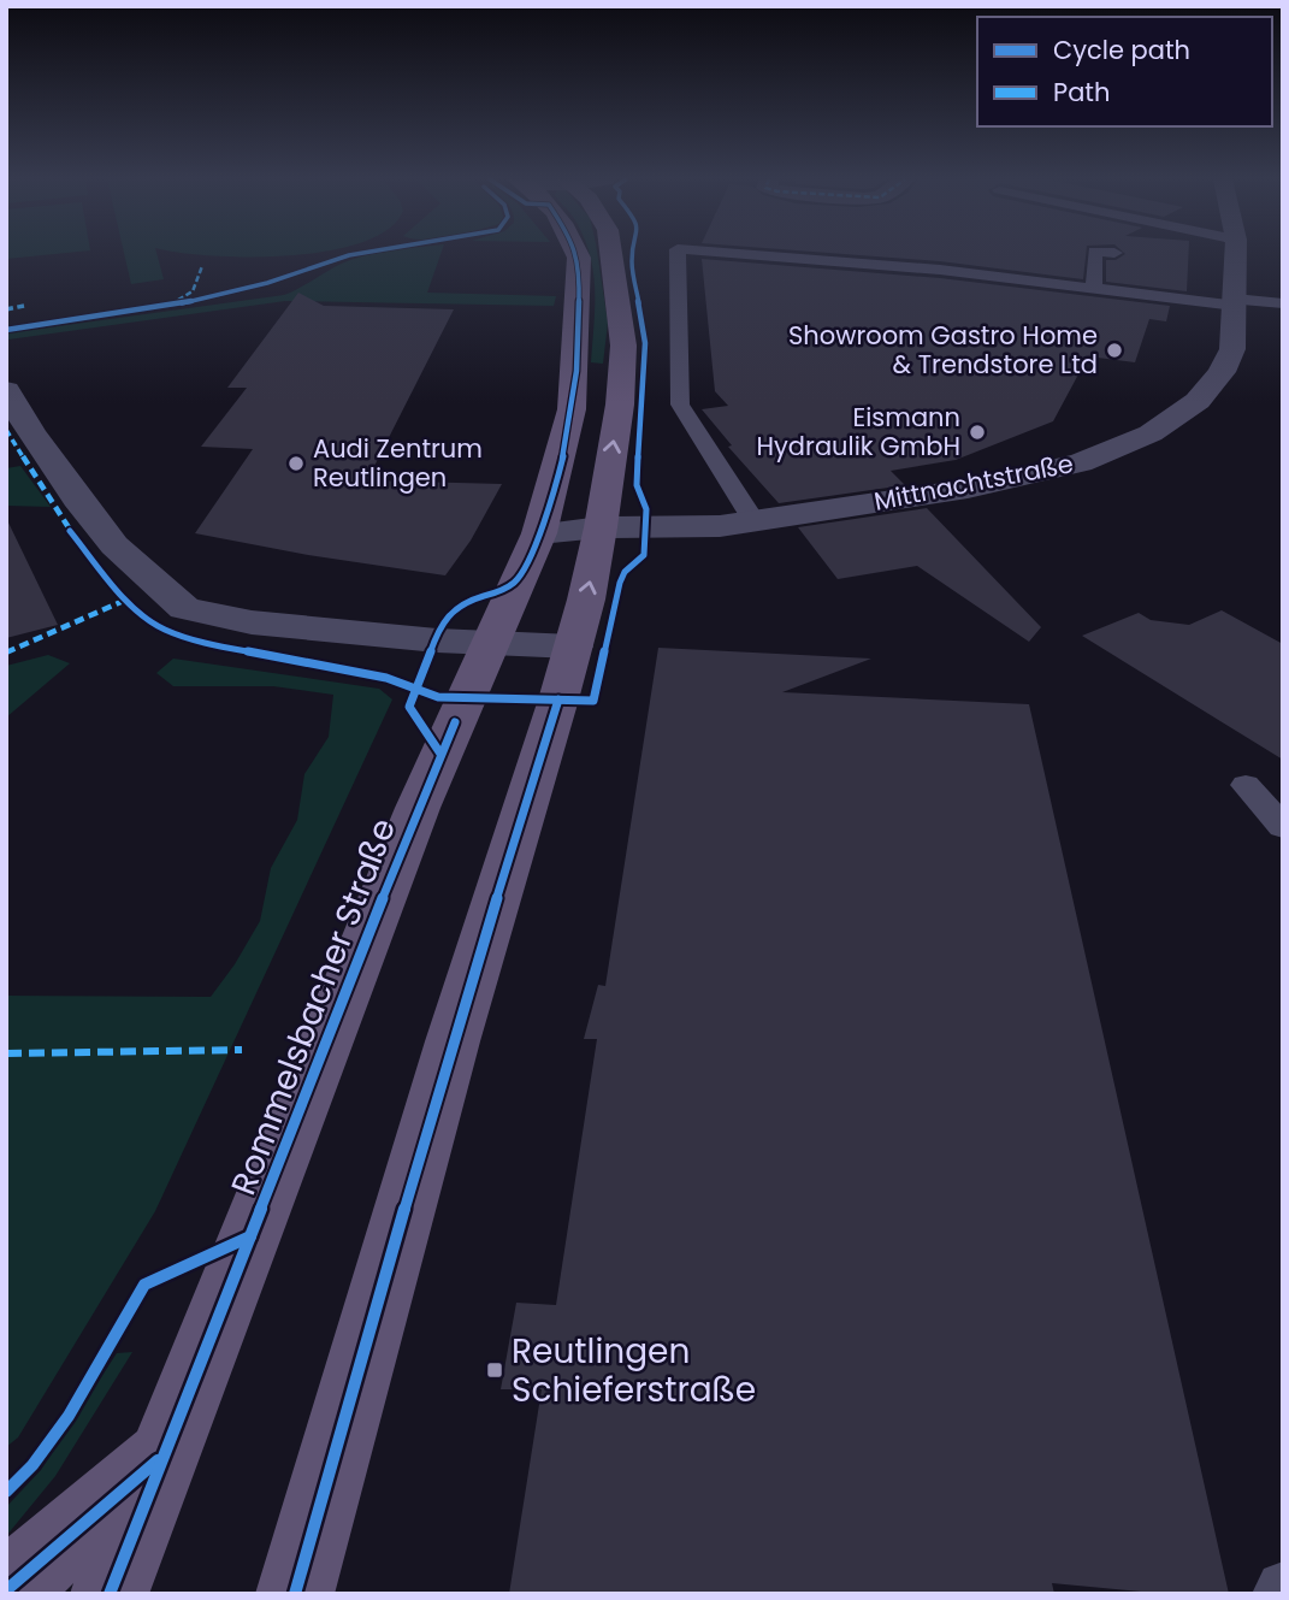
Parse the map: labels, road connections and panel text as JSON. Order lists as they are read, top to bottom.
{
  "streets": {
    "main road": ["Rommelsbacher Straße"],
    "street": ["Mittnachtstraße"]
  },
  "crossings": [
    ["Mittnachtstraße", "Rommelsbacher Straße"]
  ],
  "places": {
    "other": ["Showroom Gastro Home & Trendstore Ltd", "Eismann Hydraulik GmbH", "Audi Zentrum Reutlingen"],
    "transit": ["Reutlingen Schieferstraße"]
  },
  "legend": ["Cycle path", "Path"]
}
